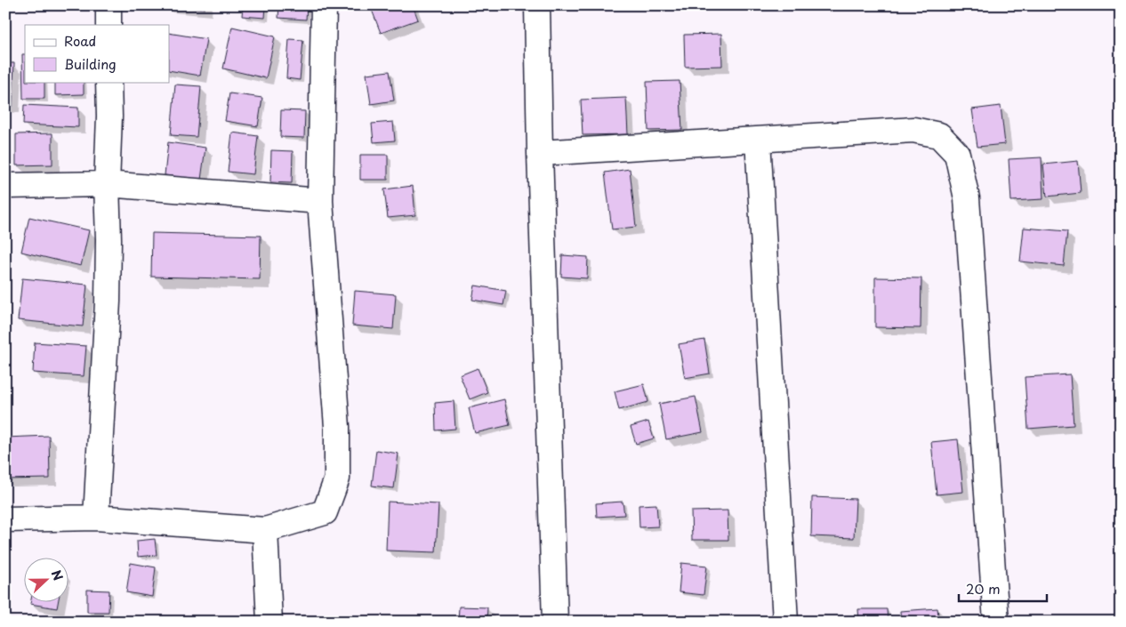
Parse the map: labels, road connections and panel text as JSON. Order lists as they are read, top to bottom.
{
  "legend": ["Road", "Building"],
  "scale_bar": "20 m",
  "north": "right"
}
